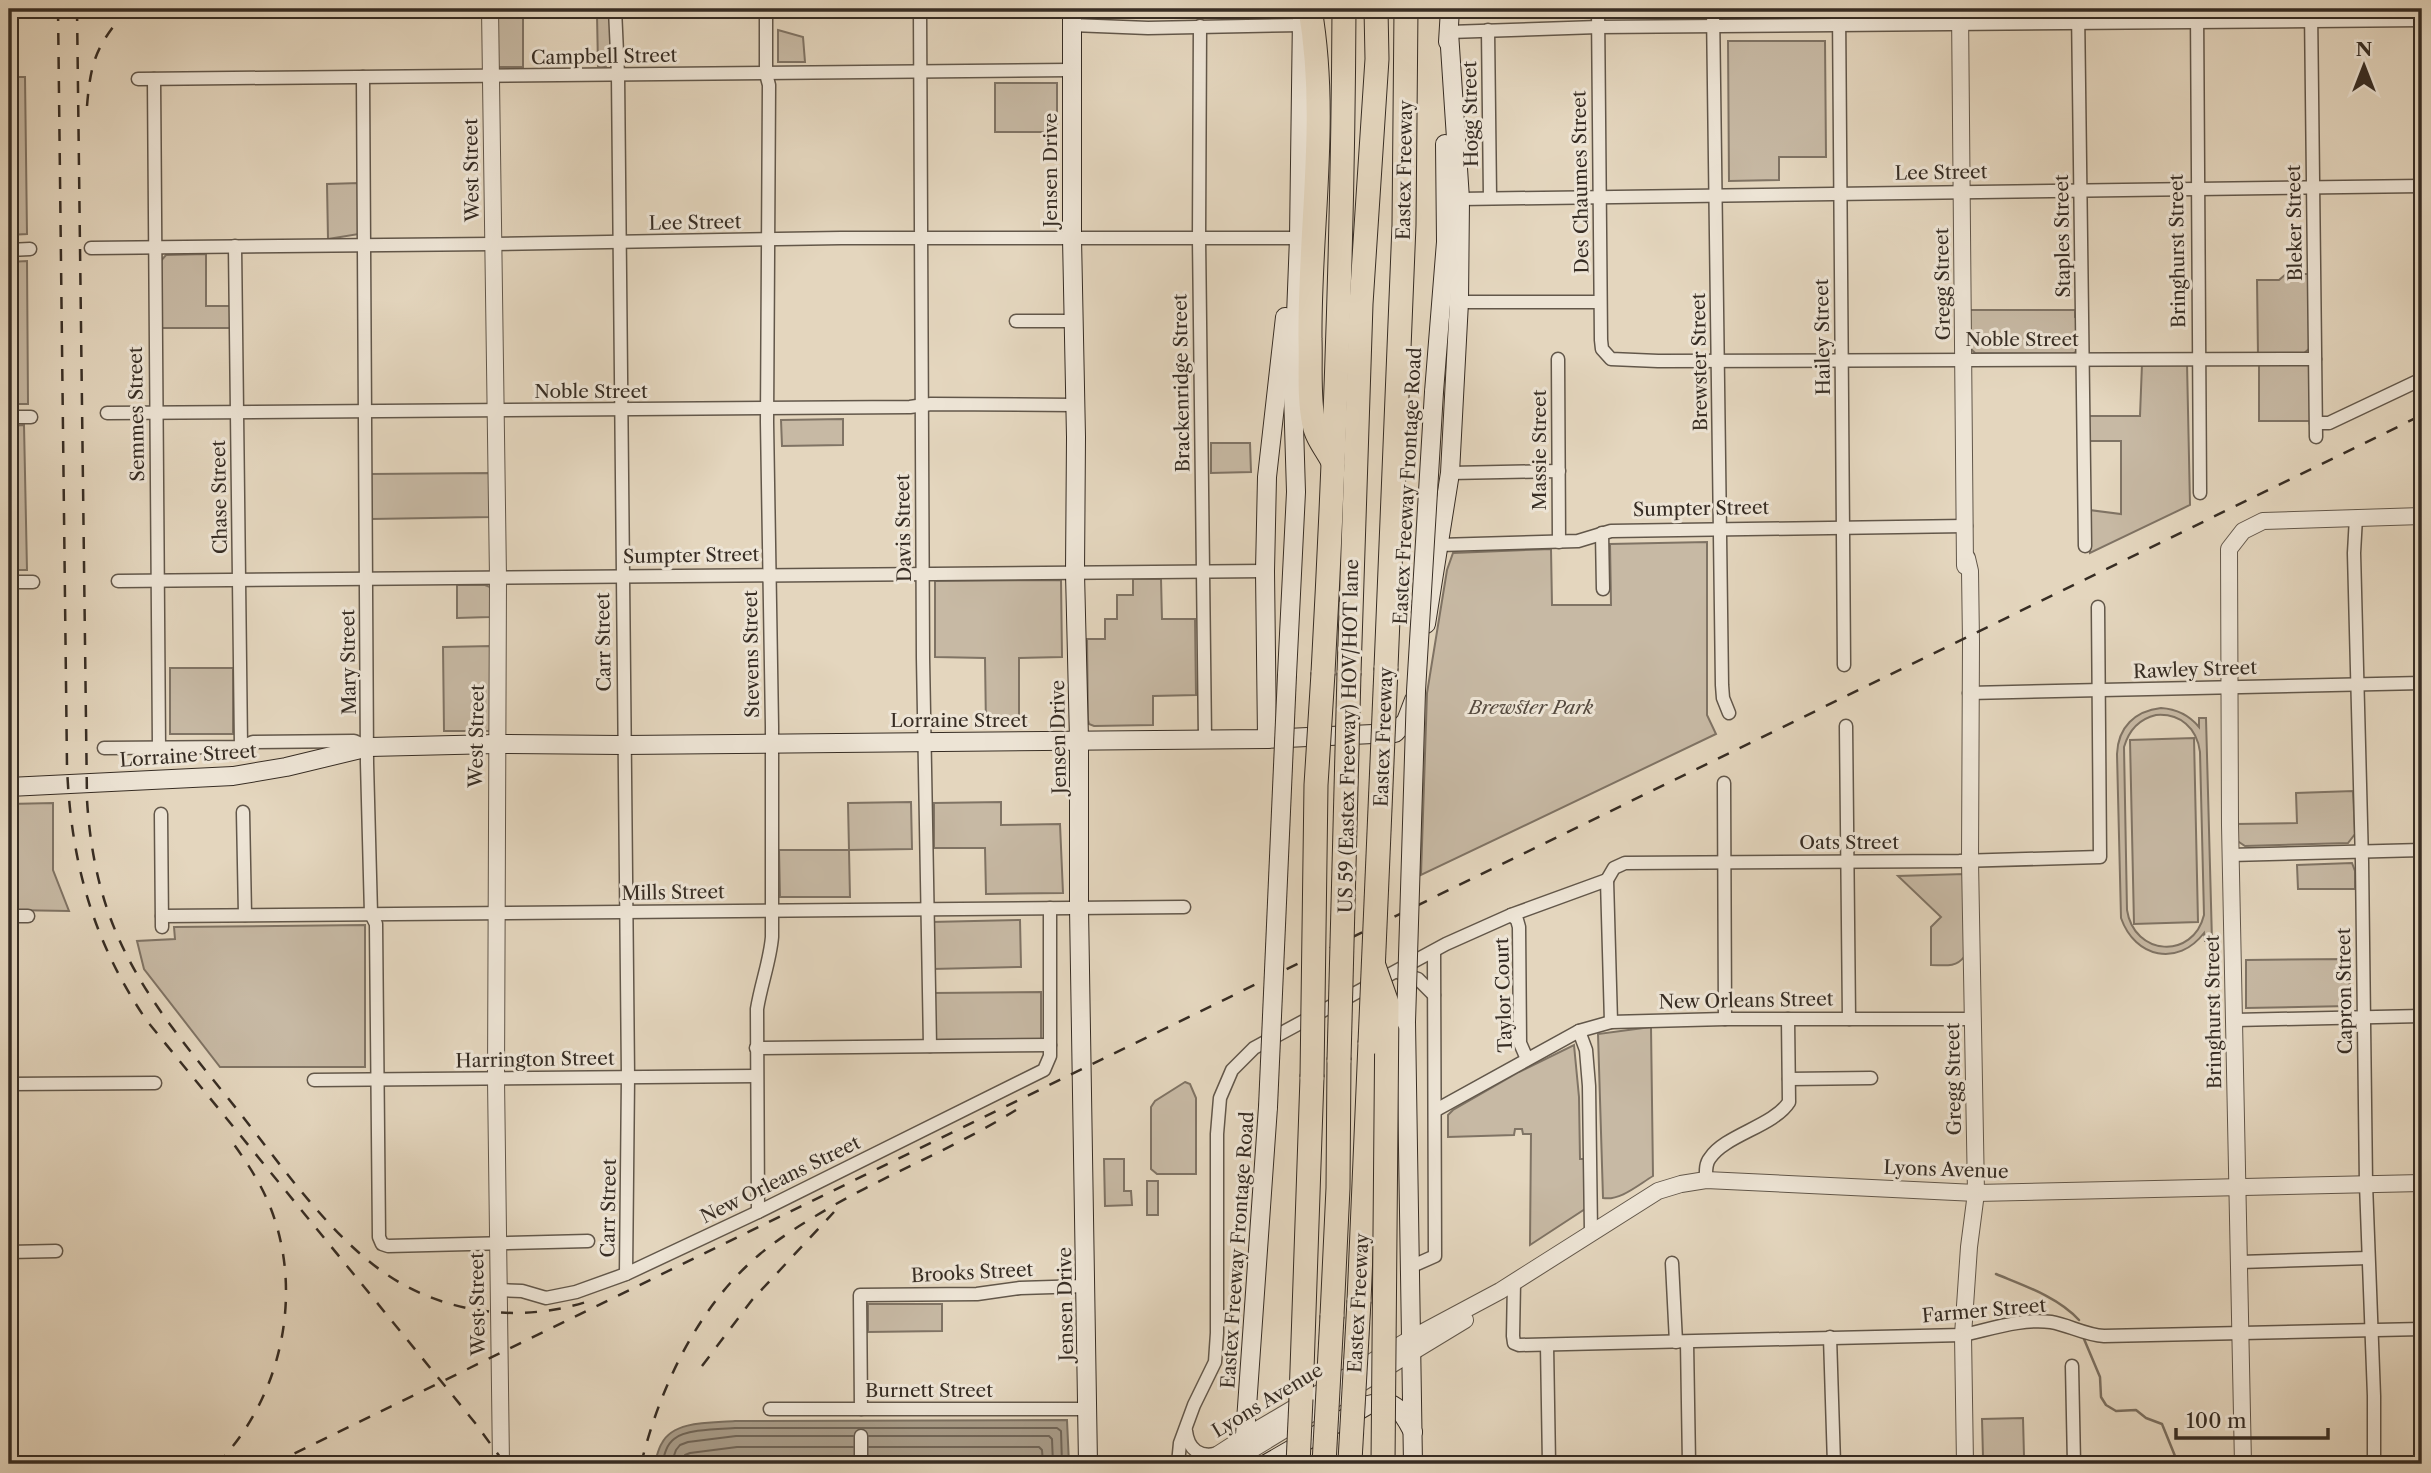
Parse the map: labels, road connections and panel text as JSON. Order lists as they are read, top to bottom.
{
  "streets": {
    "highway": ["Eastex Freeway", "US 59 (Eastex Freeway) HOV/HOT lane"],
    "main road": ["Jensen Drive", "Eastex Freeway Frontage Road", "Lorraine Street"],
    "street": [
      "Campbell Street",
      "Hogg Street",
      "West Street",
      "Lee Street",
      "Des Chaumes Street",
      "Bleker Street",
      "Staples Street",
      "Bringhurst Street",
      "Gregg Street",
      "Hailey Street",
      "Noble Street",
      "Brewster Street",
      "Brackenridge Street",
      "Semmes Street",
      "Massie Street",
      "Chase Street",
      "Sumpter Street",
      "Davis Street",
      "Carr Street",
      "Stevens Street",
      "Mary Street",
      "Rawley Street",
      "Oats Street",
      "Mills Street",
      "Capron Street",
      "Taylor Court",
      "New Orleans Street",
      "Harrington Street",
      "Lyons Avenue",
      "Brooks Street",
      "Farmer Street",
      "Burnett Street"
    ]
  },
  "crossings": [
    ["Campbell Street", "West Street"],
    ["Campbell Street", "Jensen Drive"],
    ["Campbell Street", "Semmes Street"],
    ["Campbell Street", "Davis Street"],
    ["Campbell Street", "Carr Street"],
    ["Campbell Street", "Stevens Street"],
    ["Campbell Street", "Mary Street"],
    ["Hogg Street", "Lee Street"],
    ["West Street", "Lee Street"],
    ["West Street", "Noble Street"],
    ["West Street", "Sumpter Street"],
    ["West Street", "Mary Street"],
    ["West Street", "Lorraine Street"],
    ["West Street", "Mills Street"],
    ["West Street", "New Orleans Street"],
    ["West Street", "Harrington Street"],
    ["Jensen Drive", "Lee Street"],
    ["Jensen Drive", "Noble Street"],
    ["Jensen Drive", "Sumpter Street"],
    ["Jensen Drive", "Lorraine Street"],
    ["Jensen Drive", "Mills Street"],
    ["Jensen Drive", "Brooks Street"],
    ["Jensen Drive", "Burnett Street"],
    ["Eastex Freeway", "Eastex Freeway Frontage Road"],
    ["Lee Street", "Des Chaumes Street"],
    ["Lee Street", "Bleker Street"],
    ["Lee Street", "Staples Street"],
    ["Lee Street", "Bringhurst Street"],
    ["Lee Street", "Gregg Street"],
    ["Lee Street", "Hailey Street"],
    ["Lee Street", "Brewster Street"],
    ["Lee Street", "Brackenridge Street"],
    ["Lee Street", "Semmes Street"],
    ["Lee Street", "Eastex Freeway Frontage Road"],
    ["Lee Street", "Chase Street"],
    ["Lee Street", "Davis Street"],
    ["Lee Street", "Carr Street"],
    ["Lee Street", "Stevens Street"],
    ["Lee Street", "Mary Street"],
    ["Des Chaumes Street", "Noble Street"],
    ["Bleker Street", "Noble Street"],
    ["Staples Street", "Noble Street"],
    ["Bringhurst Street", "Noble Street"],
    ["Bringhurst Street", "Rawley Street"],
    ["Bringhurst Street", "Capron Street"],
    ["Bringhurst Street", "Lyons Avenue"],
    ["Bringhurst Street", "Farmer Street"],
    ["Gregg Street", "Noble Street"],
    ["Gregg Street", "Sumpter Street"],
    ["Gregg Street", "Rawley Street"],
    ["Gregg Street", "Oats Street"],
    ["Gregg Street", "New Orleans Street"],
    ["Gregg Street", "Lyons Avenue"],
    ["Gregg Street", "Farmer Street"],
    ["Hailey Street", "Noble Street"],
    ["Hailey Street", "Sumpter Street"],
    ["Noble Street", "Brewster Street"],
    ["Noble Street", "Semmes Street"],
    ["Noble Street", "Chase Street"],
    ["Noble Street", "Davis Street"],
    ["Noble Street", "Carr Street"],
    ["Noble Street", "Stevens Street"],
    ["Noble Street", "Mary Street"],
    ["Brewster Street", "Sumpter Street"],
    ["Brackenridge Street", "Sumpter Street"],
    ["Brackenridge Street", "Lorraine Street"],
    ["Semmes Street", "Sumpter Street"],
    ["Semmes Street", "Lorraine Street"],
    ["Massie Street", "Sumpter Street"],
    ["Eastex Freeway Frontage Road", "Taylor Court"],
    ["Eastex Freeway Frontage Road", "Lyons Avenue"],
    ["Chase Street", "Sumpter Street"],
    ["Chase Street", "Lorraine Street"],
    ["Sumpter Street", "Davis Street"],
    ["Sumpter Street", "Carr Street"],
    ["Sumpter Street", "Stevens Street"],
    ["Sumpter Street", "Mary Street"],
    ["Sumpter Street", "Lorraine Street"],
    ["Davis Street", "Lorraine Street"],
    ["Davis Street", "Mills Street"],
    ["Carr Street", "Lorraine Street"],
    ["Carr Street", "Mills Street"],
    ["Carr Street", "New Orleans Street"],
    ["Carr Street", "Harrington Street"],
    ["Stevens Street", "Lorraine Street"],
    ["Stevens Street", "Mills Street"],
    ["Stevens Street", "New Orleans Street"],
    ["Stevens Street", "Harrington Street"],
    ["Mary Street", "Lorraine Street"],
    ["Mary Street", "Mills Street"],
    ["Mary Street", "Harrington Street"],
    ["Rawley Street", "Oats Street"],
    ["Rawley Street", "Capron Street"],
    ["Oats Street", "Taylor Court"],
    ["Capron Street", "Lyons Avenue"],
    ["Capron Street", "Farmer Street"],
    ["Taylor Court", "New Orleans Street"],
    ["Lyons Avenue", "Farmer Street"],
    ["Brooks Street", "Burnett Street"]
  ],
  "parks": ["Brewster Park"],
  "scale_bar": "100 m",
  "north": "top"
}
